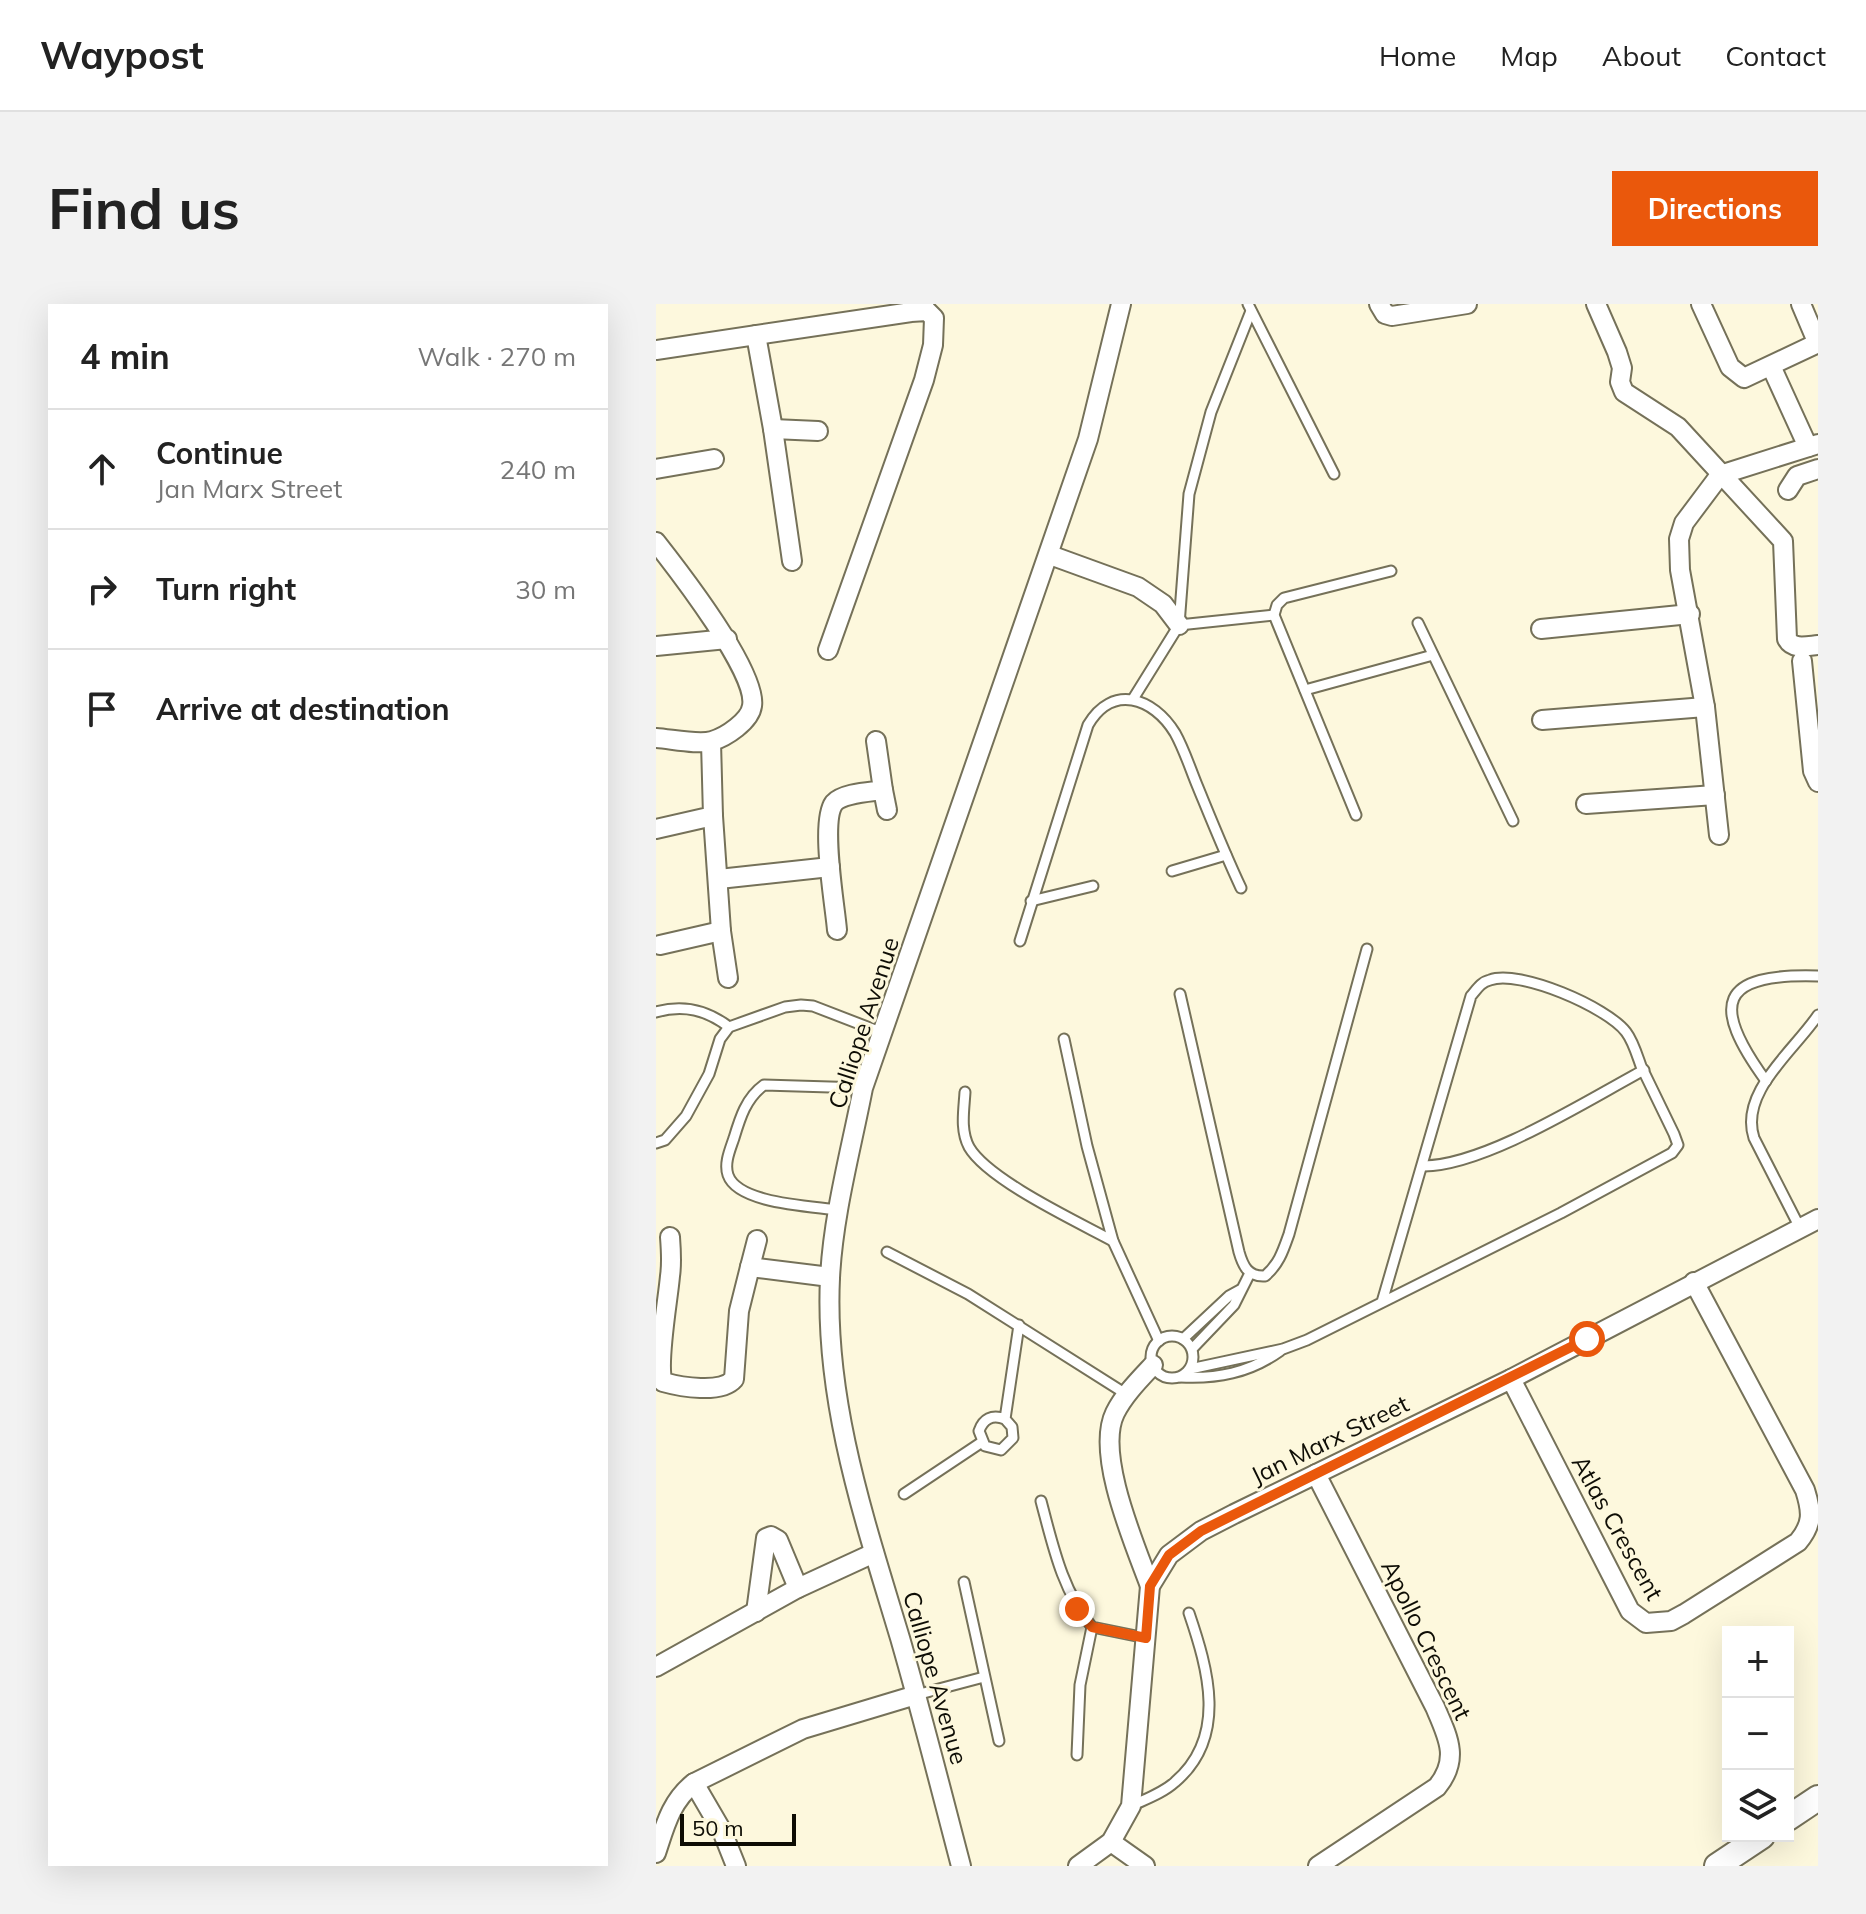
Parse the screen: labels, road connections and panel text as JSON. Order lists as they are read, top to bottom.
{
  "streets": {
    "street": [
      "Calliope Avenue",
      "Jan Marx Street",
      "Atlas Crescent",
      "Apollo Crescent"
    ]
  },
  "crossings": [
    ["Jan Marx Street", "Atlas Crescent"],
    ["Jan Marx Street", "Apollo Crescent"]
  ],
  "scale_bar": "50 m",
  "page": {
    "header": "Waypost",
    "nav": [
      "Home",
      "Map",
      "About",
      "Contact"
    ],
    "buttons": "Directions",
    "title": "Find us",
    "heading": ["4 min", "Walk · 270 m"],
    "list": [
      ["Continue", "Jan Marx Street", "240 m"],
      ["Turn right", "30 m"],
      "Arrive at destination"
    ],
    "map_buttons": ["+", "−"],
    "scale": "50 m"
  }
}
